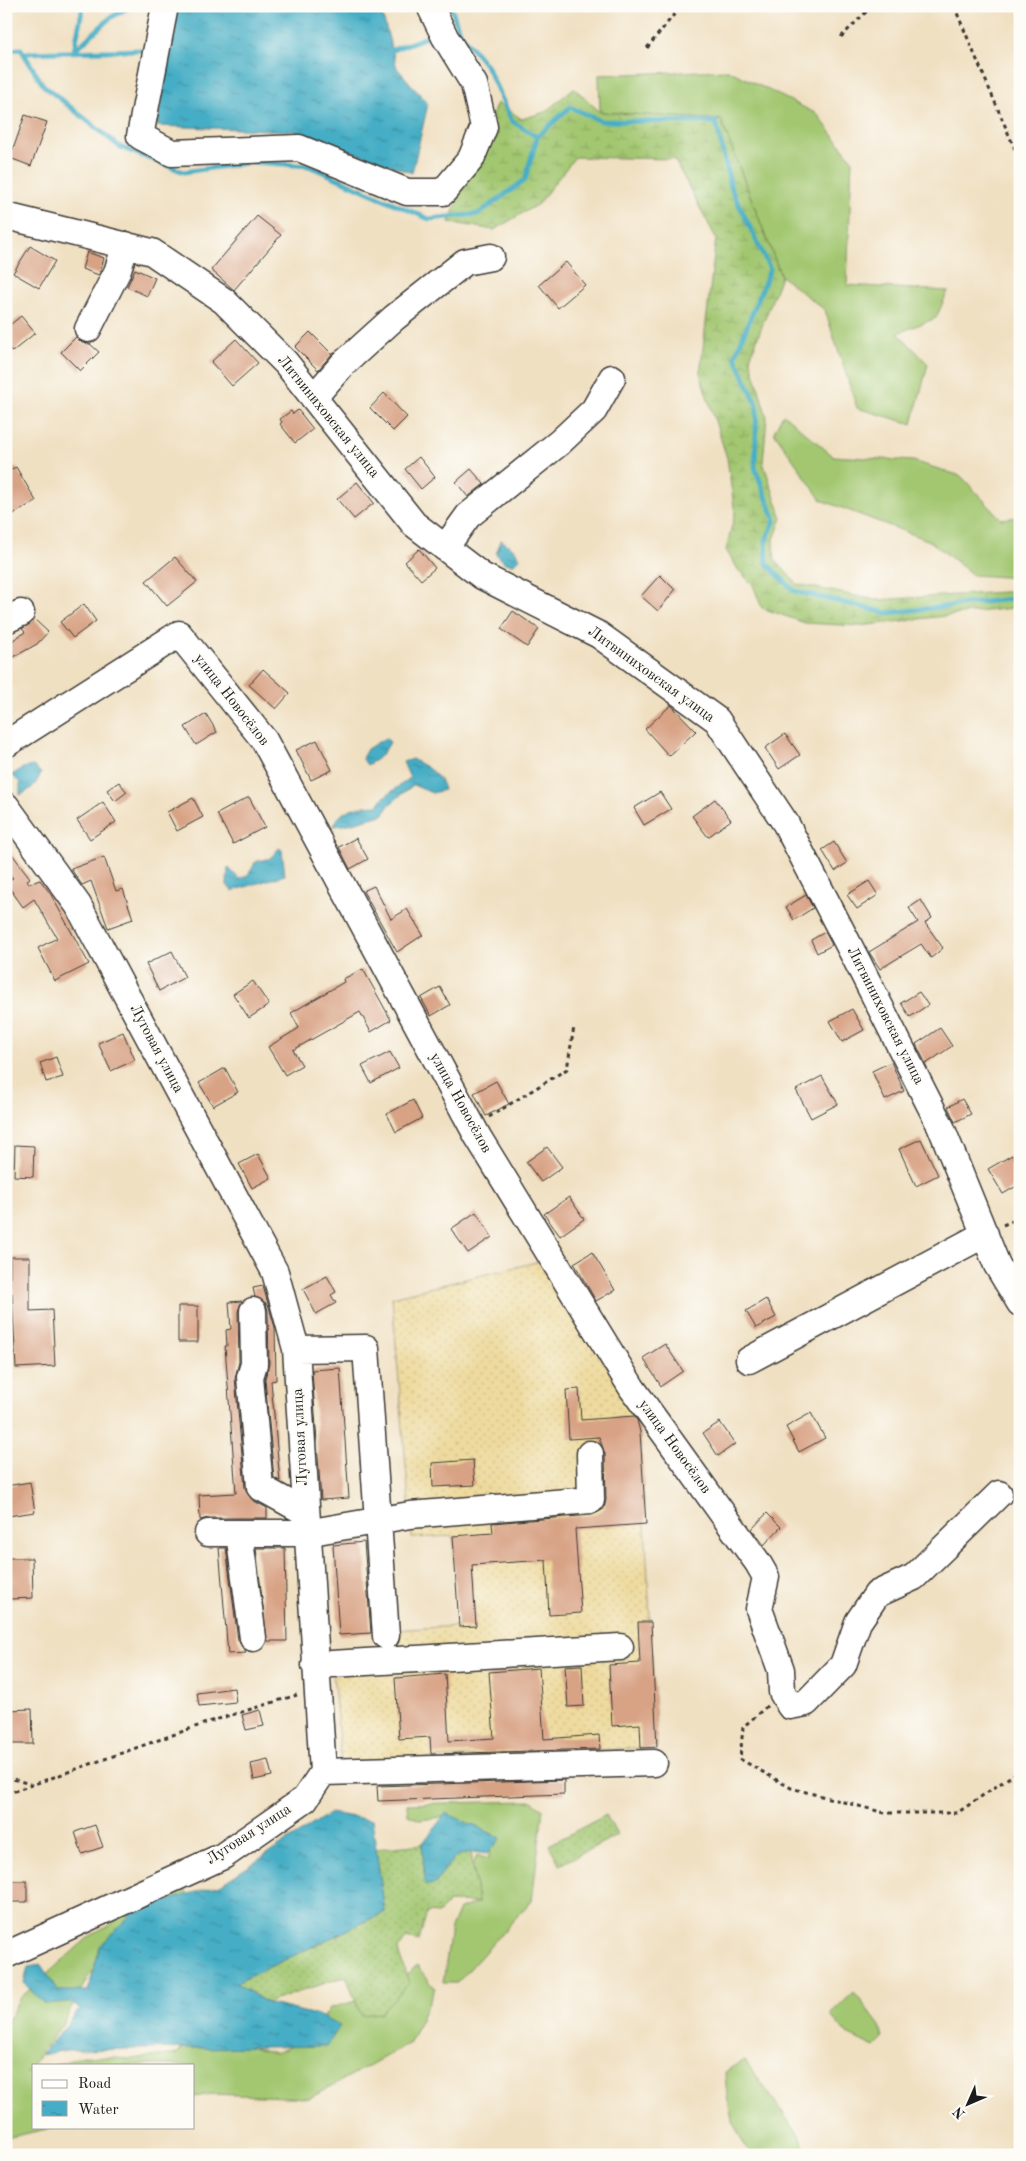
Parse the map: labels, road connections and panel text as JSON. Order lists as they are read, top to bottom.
{
  "streets": {
    "street": ["Литвиниховская улица", "улица Новосёлов", "Луговая улица"]
  },
  "legend": ["Road", "Water"],
  "north": "bottom left"
}
